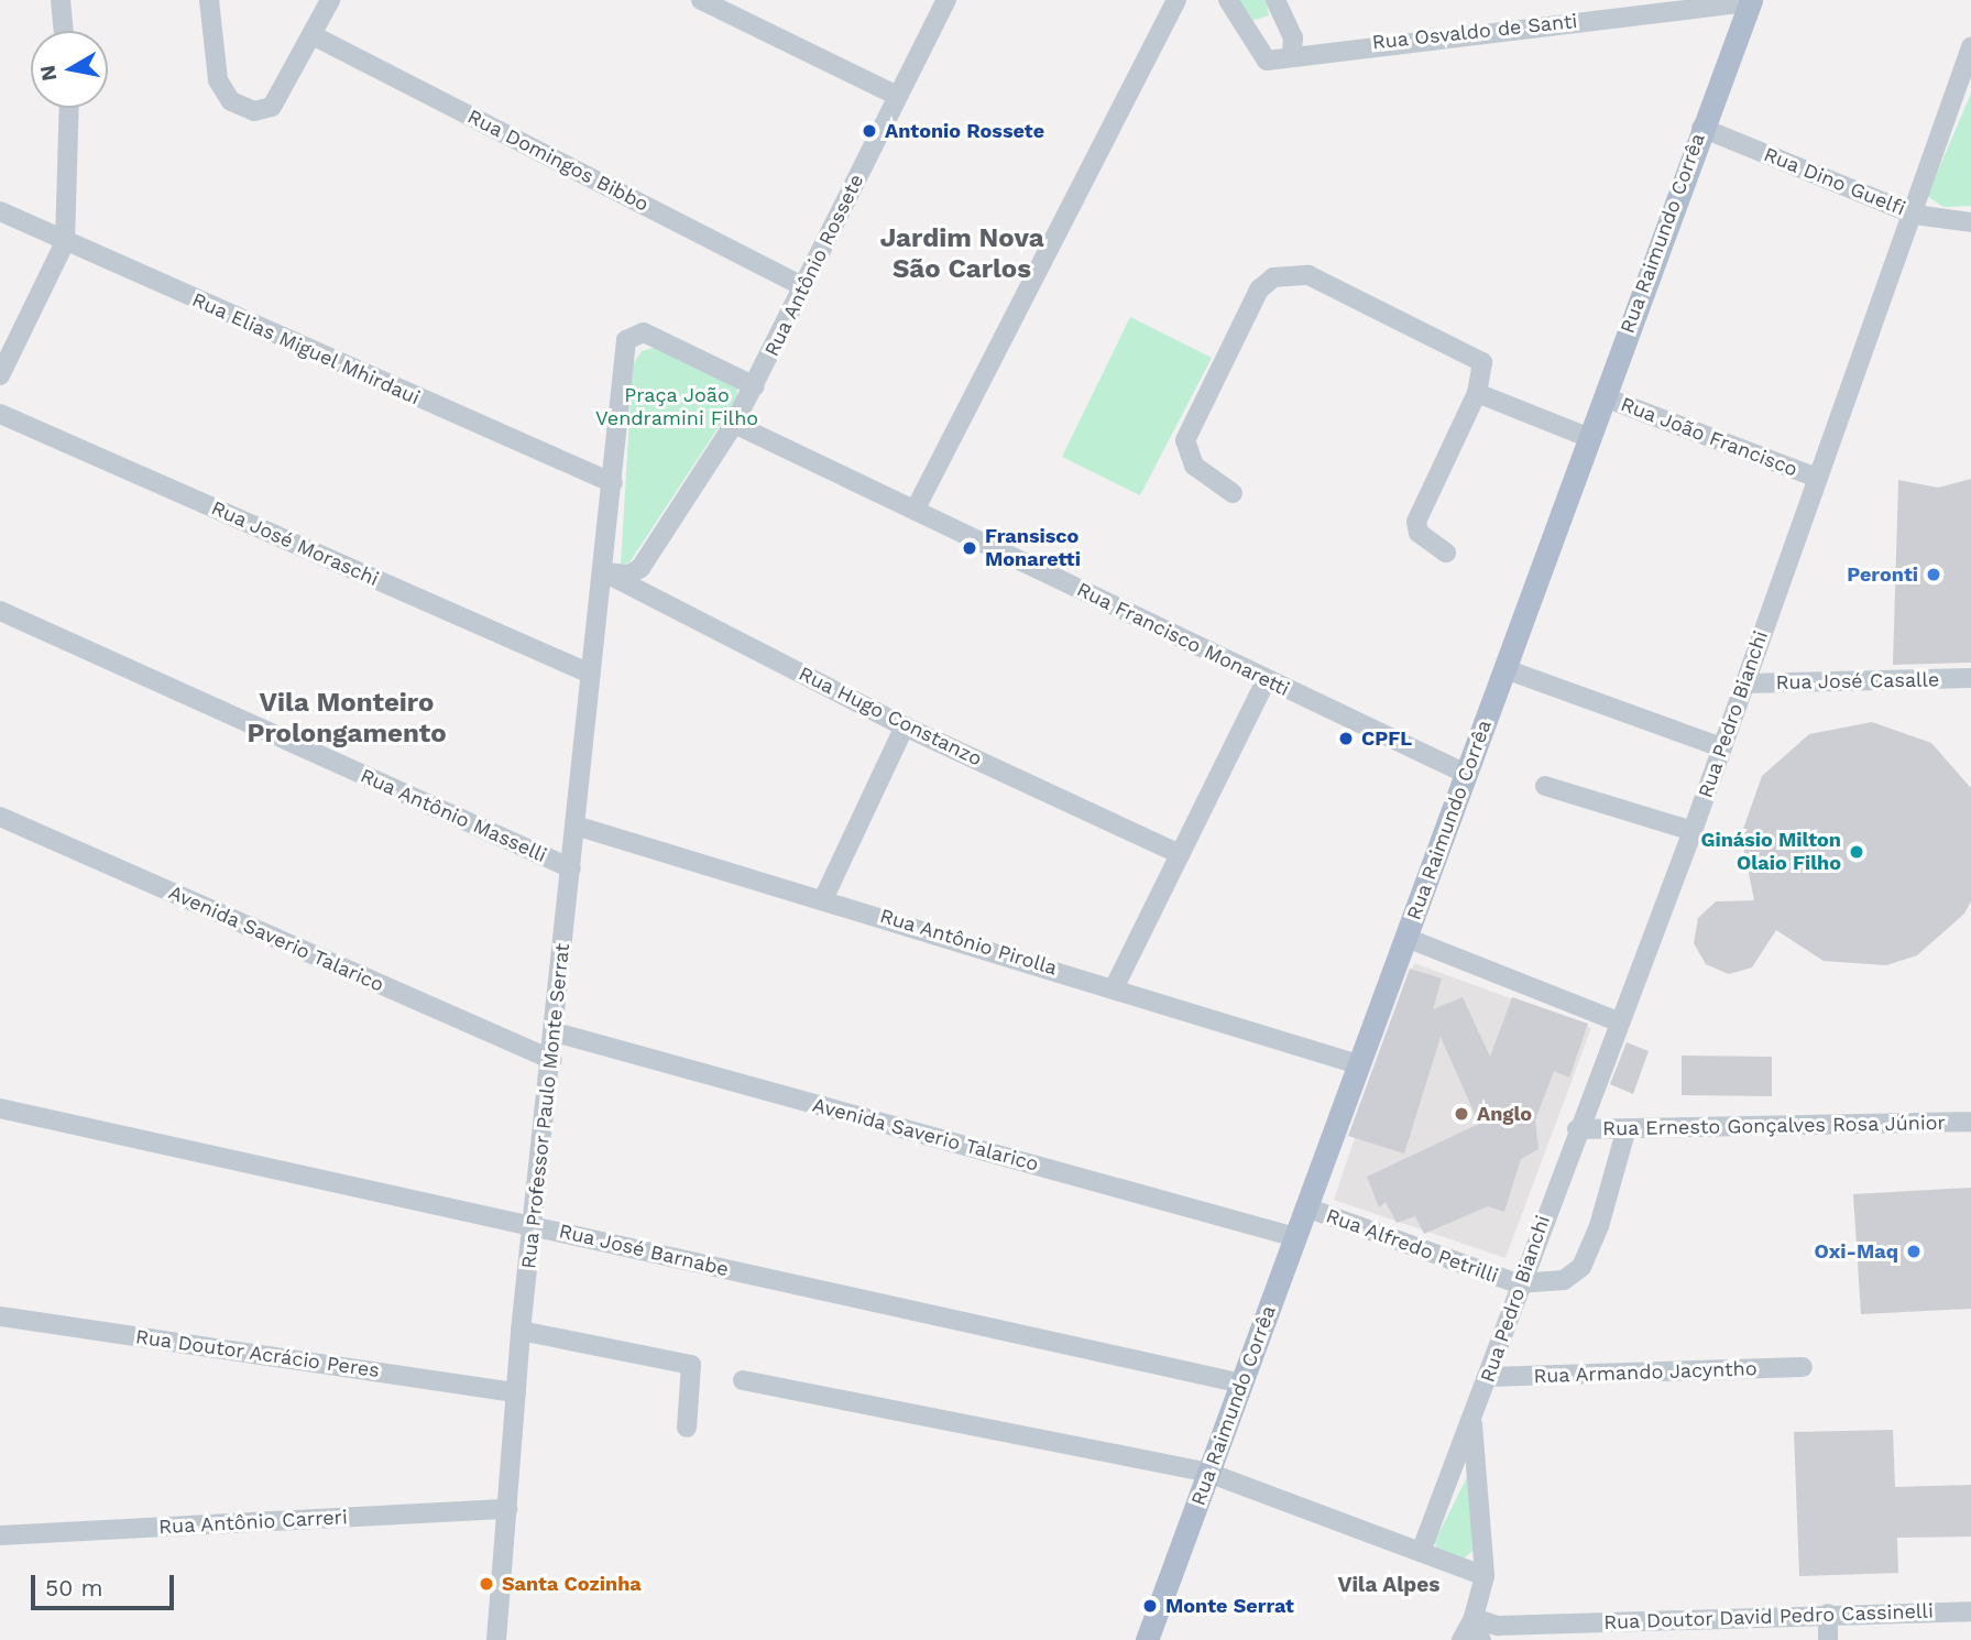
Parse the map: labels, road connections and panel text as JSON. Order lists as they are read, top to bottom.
{
  "streets": {
    "main road": ["Rua Raimundo Corrêa"],
    "street": [
      "Rua Osvaldo de Santi",
      "Rua Domingos Bibbo",
      "Rua Dino Guelfi",
      "Rua Antônio Rossete",
      "Rua Elias Miguel Mhirdaui",
      "Rua João Francisco",
      "Rua José Moraschi",
      "Rua Francisco Monaretti",
      "Rua José Casalle",
      "Rua Pedro Bianchi",
      "Rua Hugo Constanzo",
      "Rua Antônio Masselli",
      "Avenida Saverio Talarico",
      "Rua Antônio Pirolla",
      "Rua Professor Paulo Monte Serrat",
      "Rua Ernesto Gonçalves Rosa Júnior",
      "Rua Alfredo Petrilli",
      "Rua José Barnabe",
      "Rua Doutor Acrácio Peres",
      "Rua Armando Jacyntho",
      "Rua Antônio Carreri",
      "Rua Doutor David Pedro Cassinelli"
    ]
  },
  "crossings": [
    ["Rua Osvaldo de Santi", "Rua Raimundo Corrêa"],
    ["Rua Domingos Bibbo", "Rua Antônio Rossete"],
    ["Rua Dino Guelfi", "Rua Raimundo Corrêa"],
    ["Rua Dino Guelfi", "Rua Pedro Bianchi"],
    ["Rua Raimundo Corrêa", "Rua João Francisco"],
    ["Rua Raimundo Corrêa", "Rua Francisco Monaretti"],
    ["Rua Raimundo Corrêa", "Avenida Saverio Talarico"],
    ["Rua Raimundo Corrêa", "Rua Antônio Pirolla"],
    ["Rua Raimundo Corrêa", "Rua Alfredo Petrilli"],
    ["Rua Raimundo Corrêa", "Rua José Barnabe"],
    ["Rua Antônio Rossete", "Rua Francisco Monaretti"],
    ["Rua Antônio Rossete", "Rua Hugo Constanzo"],
    ["Rua Antônio Rossete", "Rua Professor Paulo Monte Serrat"],
    ["Rua João Francisco", "Rua Pedro Bianchi"],
    ["Rua José Moraschi", "Rua Professor Paulo Monte Serrat"],
    ["Rua José Casalle", "Rua Pedro Bianchi"],
    ["Rua Pedro Bianchi", "Rua Ernesto Gonçalves Rosa Júnior"],
    ["Rua Pedro Bianchi", "Rua Alfredo Petrilli"],
    ["Rua Pedro Bianchi", "Rua Armando Jacyntho"],
    ["Rua Hugo Constanzo", "Rua Professor Paulo Monte Serrat"],
    ["Rua Antônio Masselli", "Rua Professor Paulo Monte Serrat"],
    ["Avenida Saverio Talarico", "Rua Professor Paulo Monte Serrat"],
    ["Rua Antônio Pirolla", "Rua Professor Paulo Monte Serrat"],
    ["Rua Professor Paulo Monte Serrat", "Rua José Barnabe"],
    ["Rua Professor Paulo Monte Serrat", "Rua Doutor Acrácio Peres"],
    ["Rua Professor Paulo Monte Serrat", "Rua Antônio Carreri"]
  ],
  "districts": ["Jardim Nova São Carlos", "Vila Monteiro Prolongamento", "Vila Alpes"],
  "parks": ["Praça João Vendramini Filho"],
  "places": [
    "Antonio Rossete",
    "Fransisco Monaretti",
    "Peronti",
    "CPFL",
    "Ginásio Milton Olaio Filho",
    "Anglo",
    "Oxi-Maq",
    "Santa Cozinha",
    "Monte Serrat"
  ],
  "scale_bar": "50 m",
  "north": "left"
}
